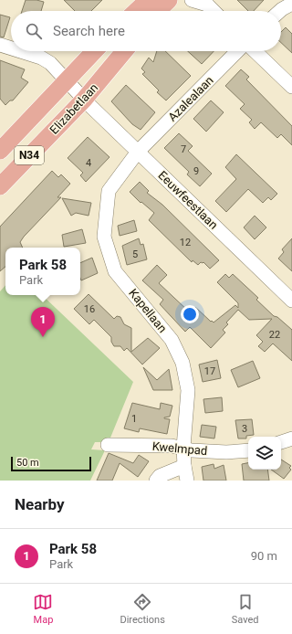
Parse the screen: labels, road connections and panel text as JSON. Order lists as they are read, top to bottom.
{
  "streets": {
    "main road": ["Elizabetlaan", "N34"],
    "street": [
      "Azalealaan",
      "Eeuwfeestlaan",
      "Kapellaan",
      "Kwelmpad"
    ]
  },
  "crossings": [
    ["Azalealaan", "Eeuwfeestlaan"],
    ["Azalealaan", "Kapellaan"],
    ["Elizabetlaan", "Eeuwfeestlaan"],
    ["Eeuwfeestlaan", "Kapellaan"],
    ["Kapellaan", "Kwelmpad"]
  ],
  "house_numbers": [
    "7",
    "4",
    "9",
    "12",
    "5",
    "16",
    "22",
    "17",
    "1",
    "3"
  ],
  "scale_bar": "50 m",
  "page": {
    "search": "Search here",
    "popup": ["Park 58", "Park"],
    "pins": "1",
    "scale": "50 m",
    "heading": "Nearby",
    "list": [
      {
        "mark": "1",
        "name": "Park 58",
        "note": "Park",
        "value": "90 m"
      }
    ],
    "nav": ["Map", "Directions", "Saved"]
  }
}
